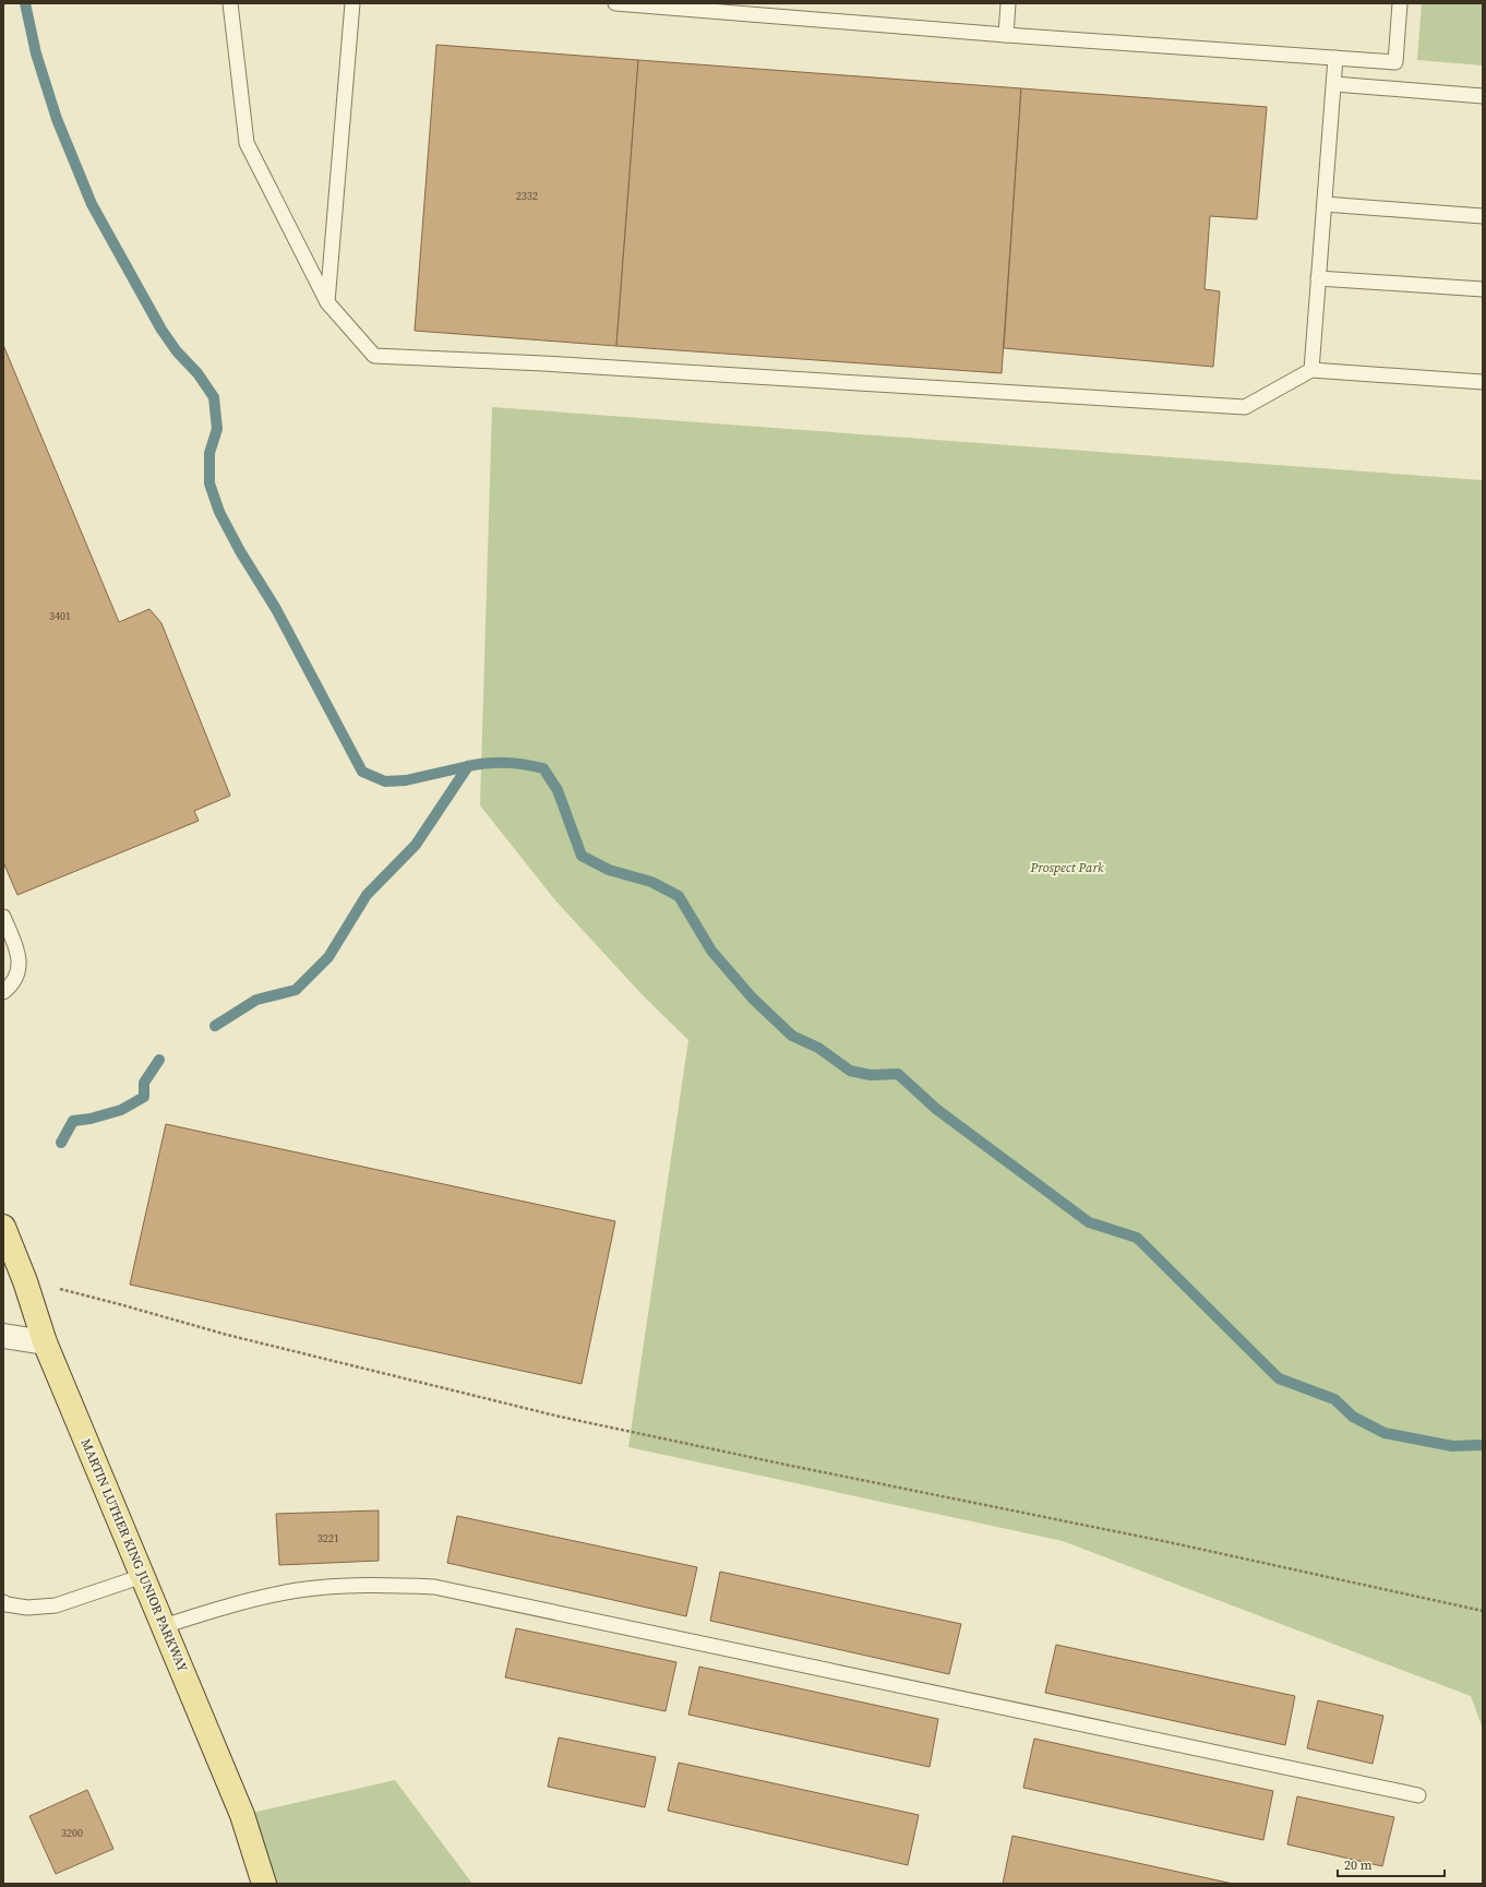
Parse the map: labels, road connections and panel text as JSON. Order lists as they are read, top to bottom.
{
  "streets": {
    "main road": ["MARTIN LUTHER KING JUNIOR PARKWAY"]
  },
  "parks": ["Prospect Park"],
  "house_numbers": [
    "2332",
    "3401",
    "3221",
    "3200"
  ],
  "scale_bar": "20 m"
}
